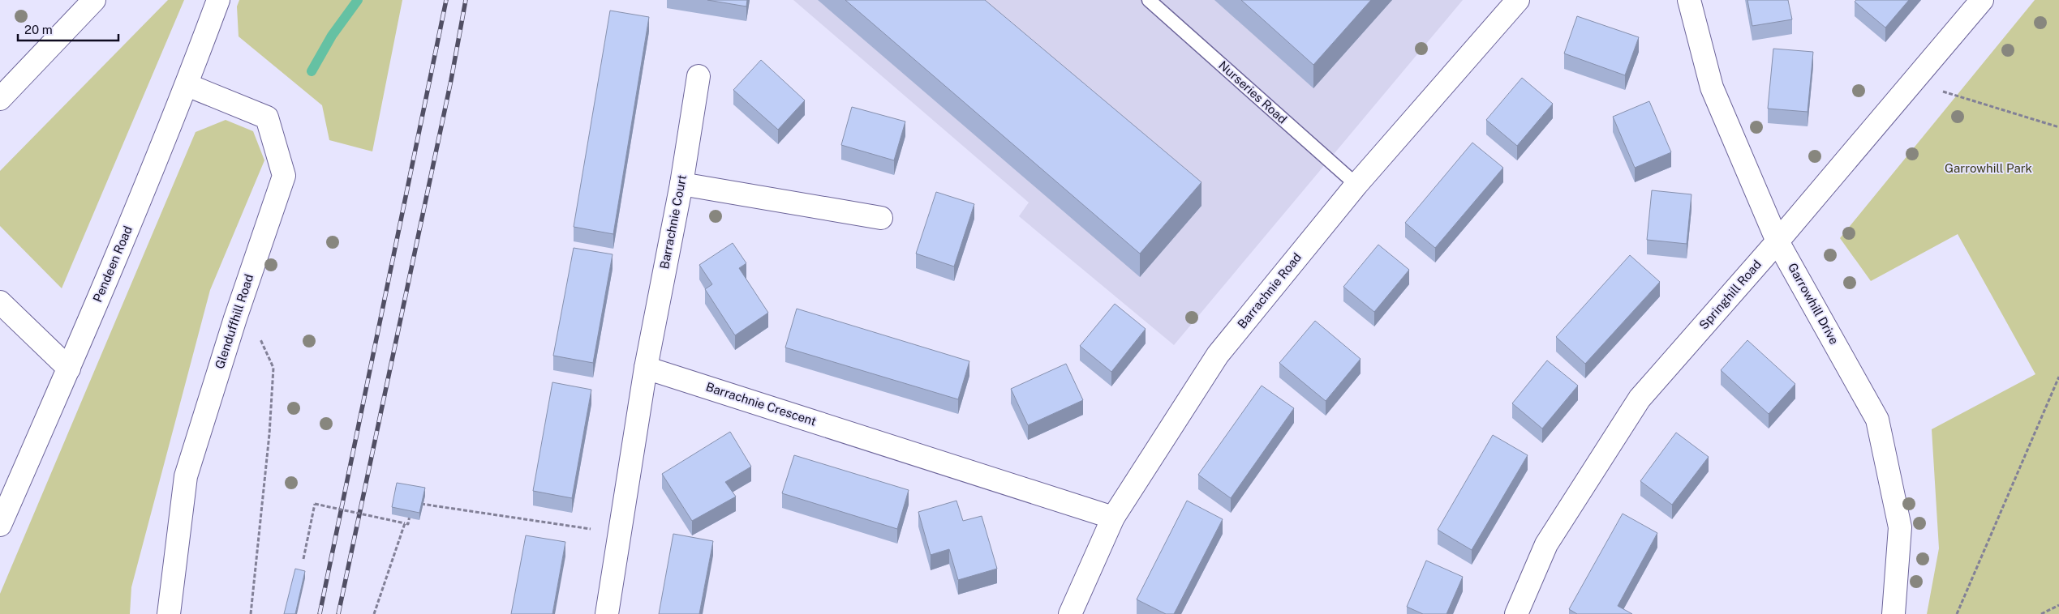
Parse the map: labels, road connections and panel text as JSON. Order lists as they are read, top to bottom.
{
  "streets": {
    "street": [
      "Barrachnie Court",
      "Pendeen Road",
      "Barrachnie Road",
      "Springhill Road",
      "Garrowhill Drive",
      "Glenduffhill Road",
      "Barrachnie Crescent"
    ],
    "lane": ["Nurseries Road"]
  },
  "crossings": [
    ["Nurseries Road", "Barrachnie Road"],
    ["Barrachnie Court", "Barrachnie Crescent"],
    ["Pendeen Road", "Glenduffhill Road"],
    ["Barrachnie Road", "Barrachnie Crescent"],
    ["Springhill Road", "Garrowhill Drive"]
  ],
  "parks": ["Garrowhill Park"],
  "scale_bar": "20 m"
}
